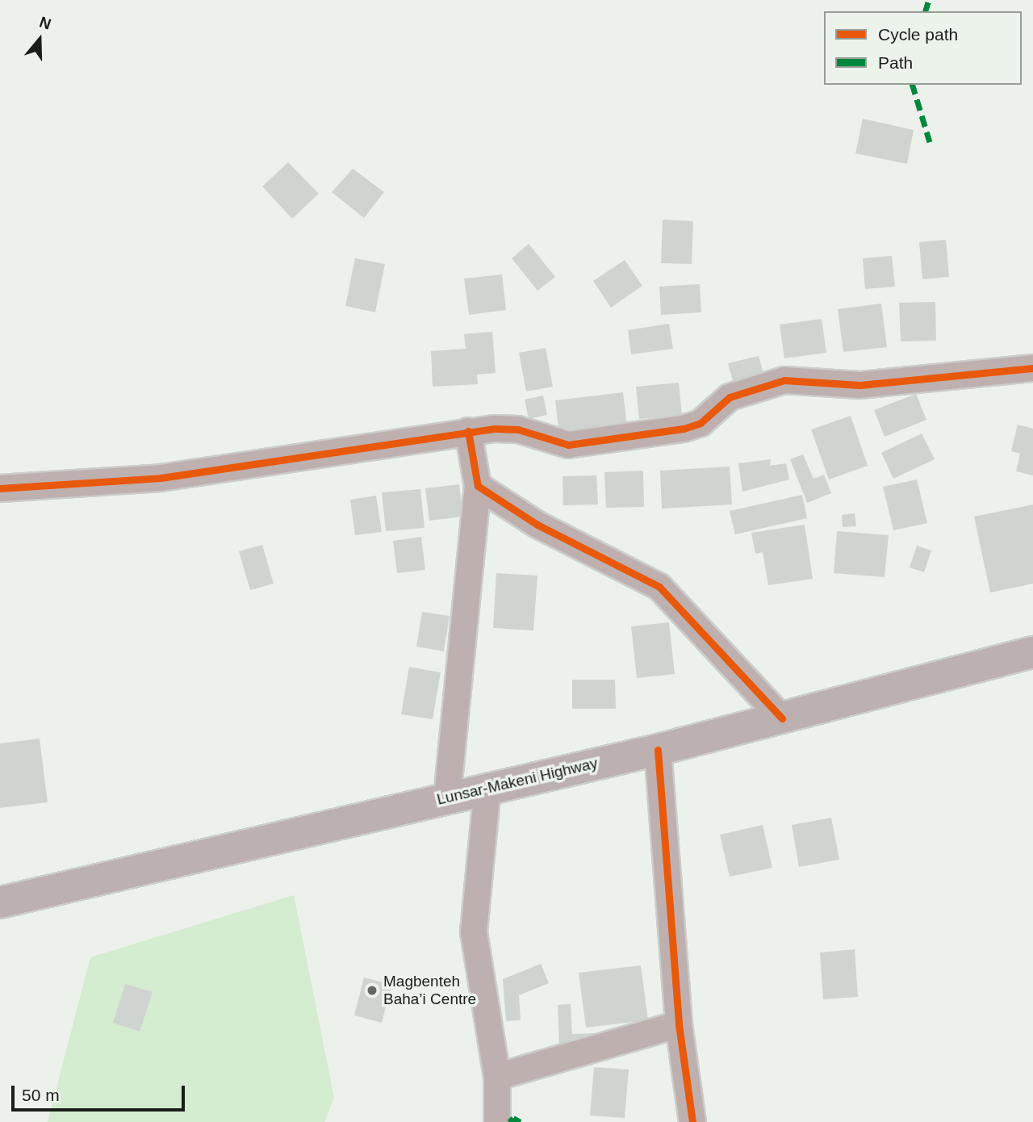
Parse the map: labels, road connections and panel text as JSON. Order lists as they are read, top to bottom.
{
  "streets": {
    "main road": ["Lunsar-Makeni Highway"]
  },
  "places": ["Magbenteh Baha’i Centre"],
  "legend": ["Cycle path", "Path"],
  "scale_bar": "50 m",
  "north": "top"
}
